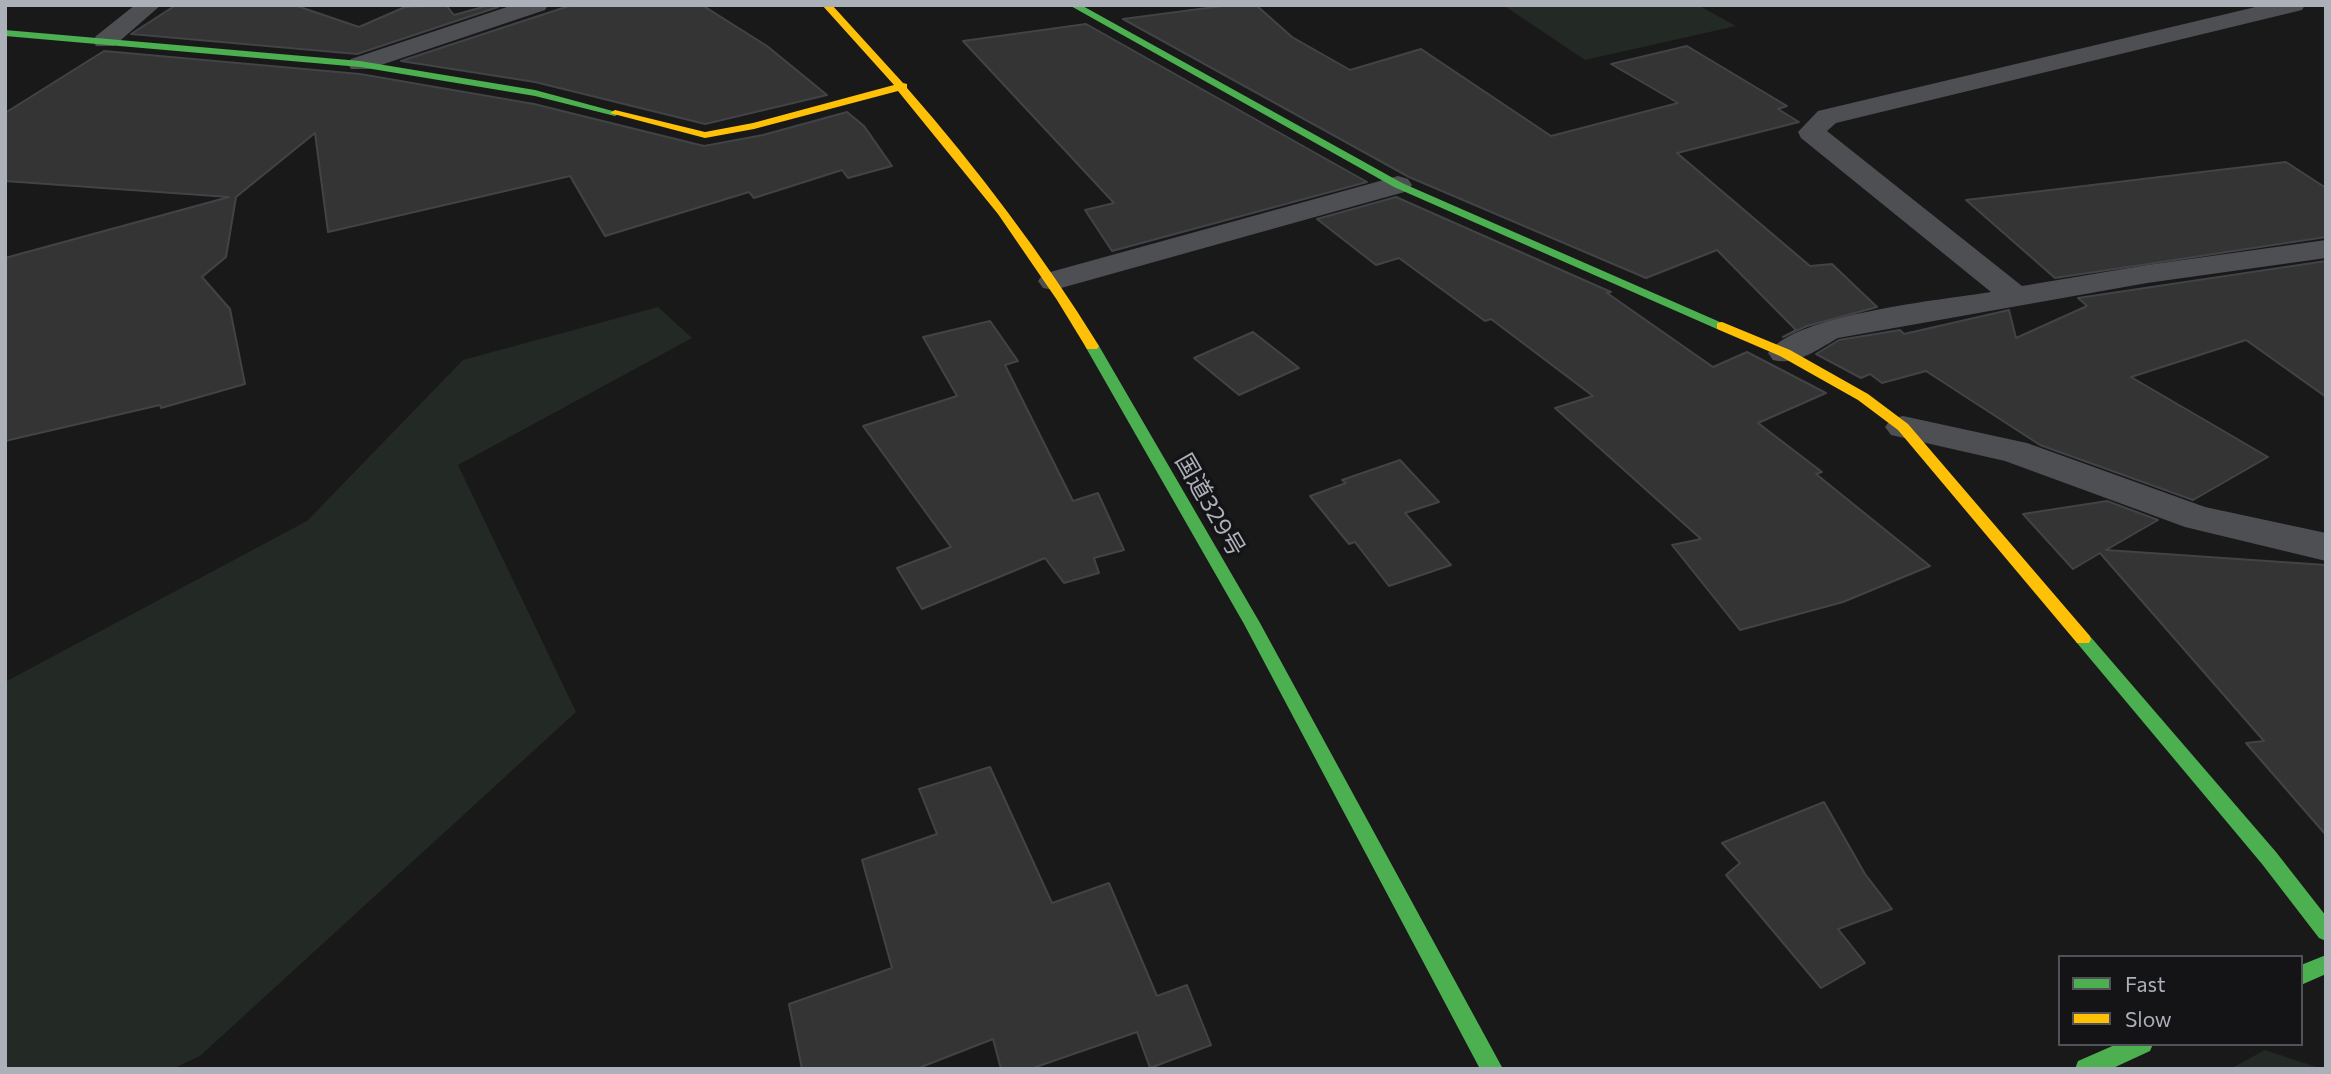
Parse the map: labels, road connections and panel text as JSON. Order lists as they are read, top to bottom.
{
  "streets": {
    "main road": ["国道329号"]
  },
  "legend": ["Fast", "Slow"]
}
